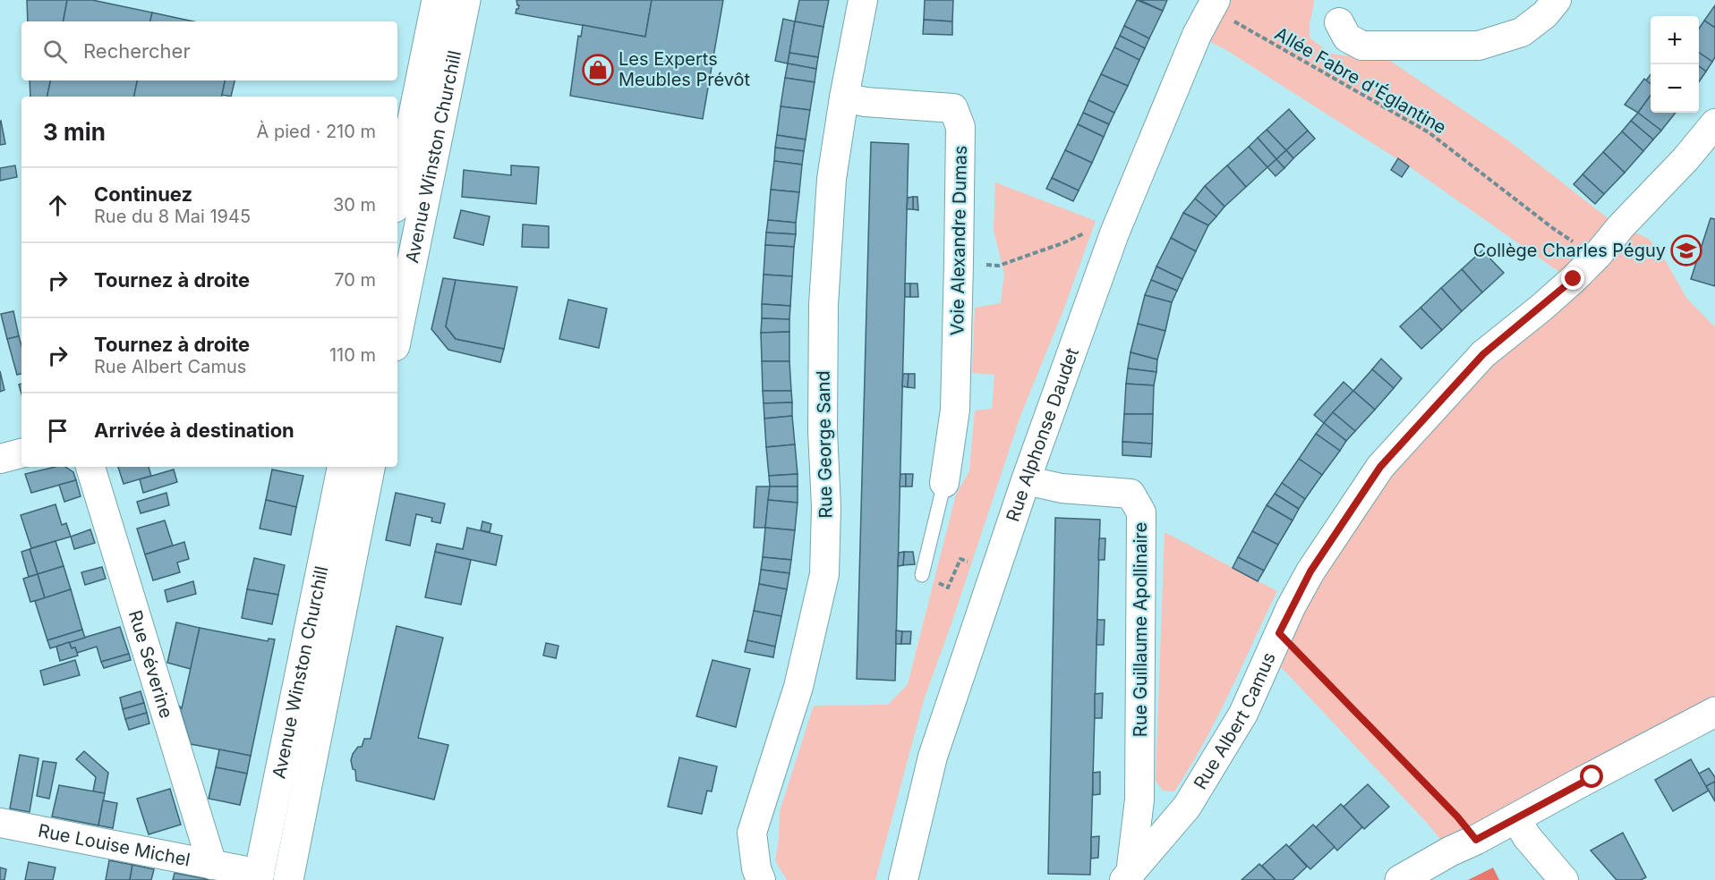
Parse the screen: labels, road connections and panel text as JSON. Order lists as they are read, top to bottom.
{
  "streets": {
    "main road": ["Avenue Winston Churchill"],
    "street": [
      "Voie Alexandre Dumas",
      "Rue Alphonse Daudet",
      "Rue George Sand",
      "Rue Guillaume Apollinaire",
      "Rue Séverine",
      "Rue Albert Camus",
      "Rue Louise Michel"
    ],
    "path": ["Allée Fabre d'Églantine"]
  },
  "crossings": [
    ["Allée Fabre d'Églantine", "Rue Alphonse Daudet"],
    ["Allée Fabre d'Églantine", "Rue Albert Camus"],
    ["Avenue Winston Churchill", "Rue Louise Michel"],
    ["Voie Alexandre Dumas", "Rue George Sand"],
    ["Rue Alphonse Daudet", "Rue Guillaume Apollinaire"],
    ["Rue Guillaume Apollinaire", "Rue Albert Camus"],
    ["Rue Séverine", "Rue Louise Michel"]
  ],
  "places": {
    "shop": ["Les Experts Meubles Prévôt"],
    "school or university": ["Collège Charles Péguy"]
  },
  "page": {
    "map_buttons": ["+", "−"],
    "search": "Rechercher",
    "heading": ["3 min", "À pied · 210 m"],
    "list": [
      ["Continuez", "Rue du 8 Mai 1945", "30 m"],
      ["Tournez à droite", "70 m"],
      ["Tournez à droite", "Rue Albert Camus", "110 m"],
      "Arrivée à destination"
    ]
  }
}
